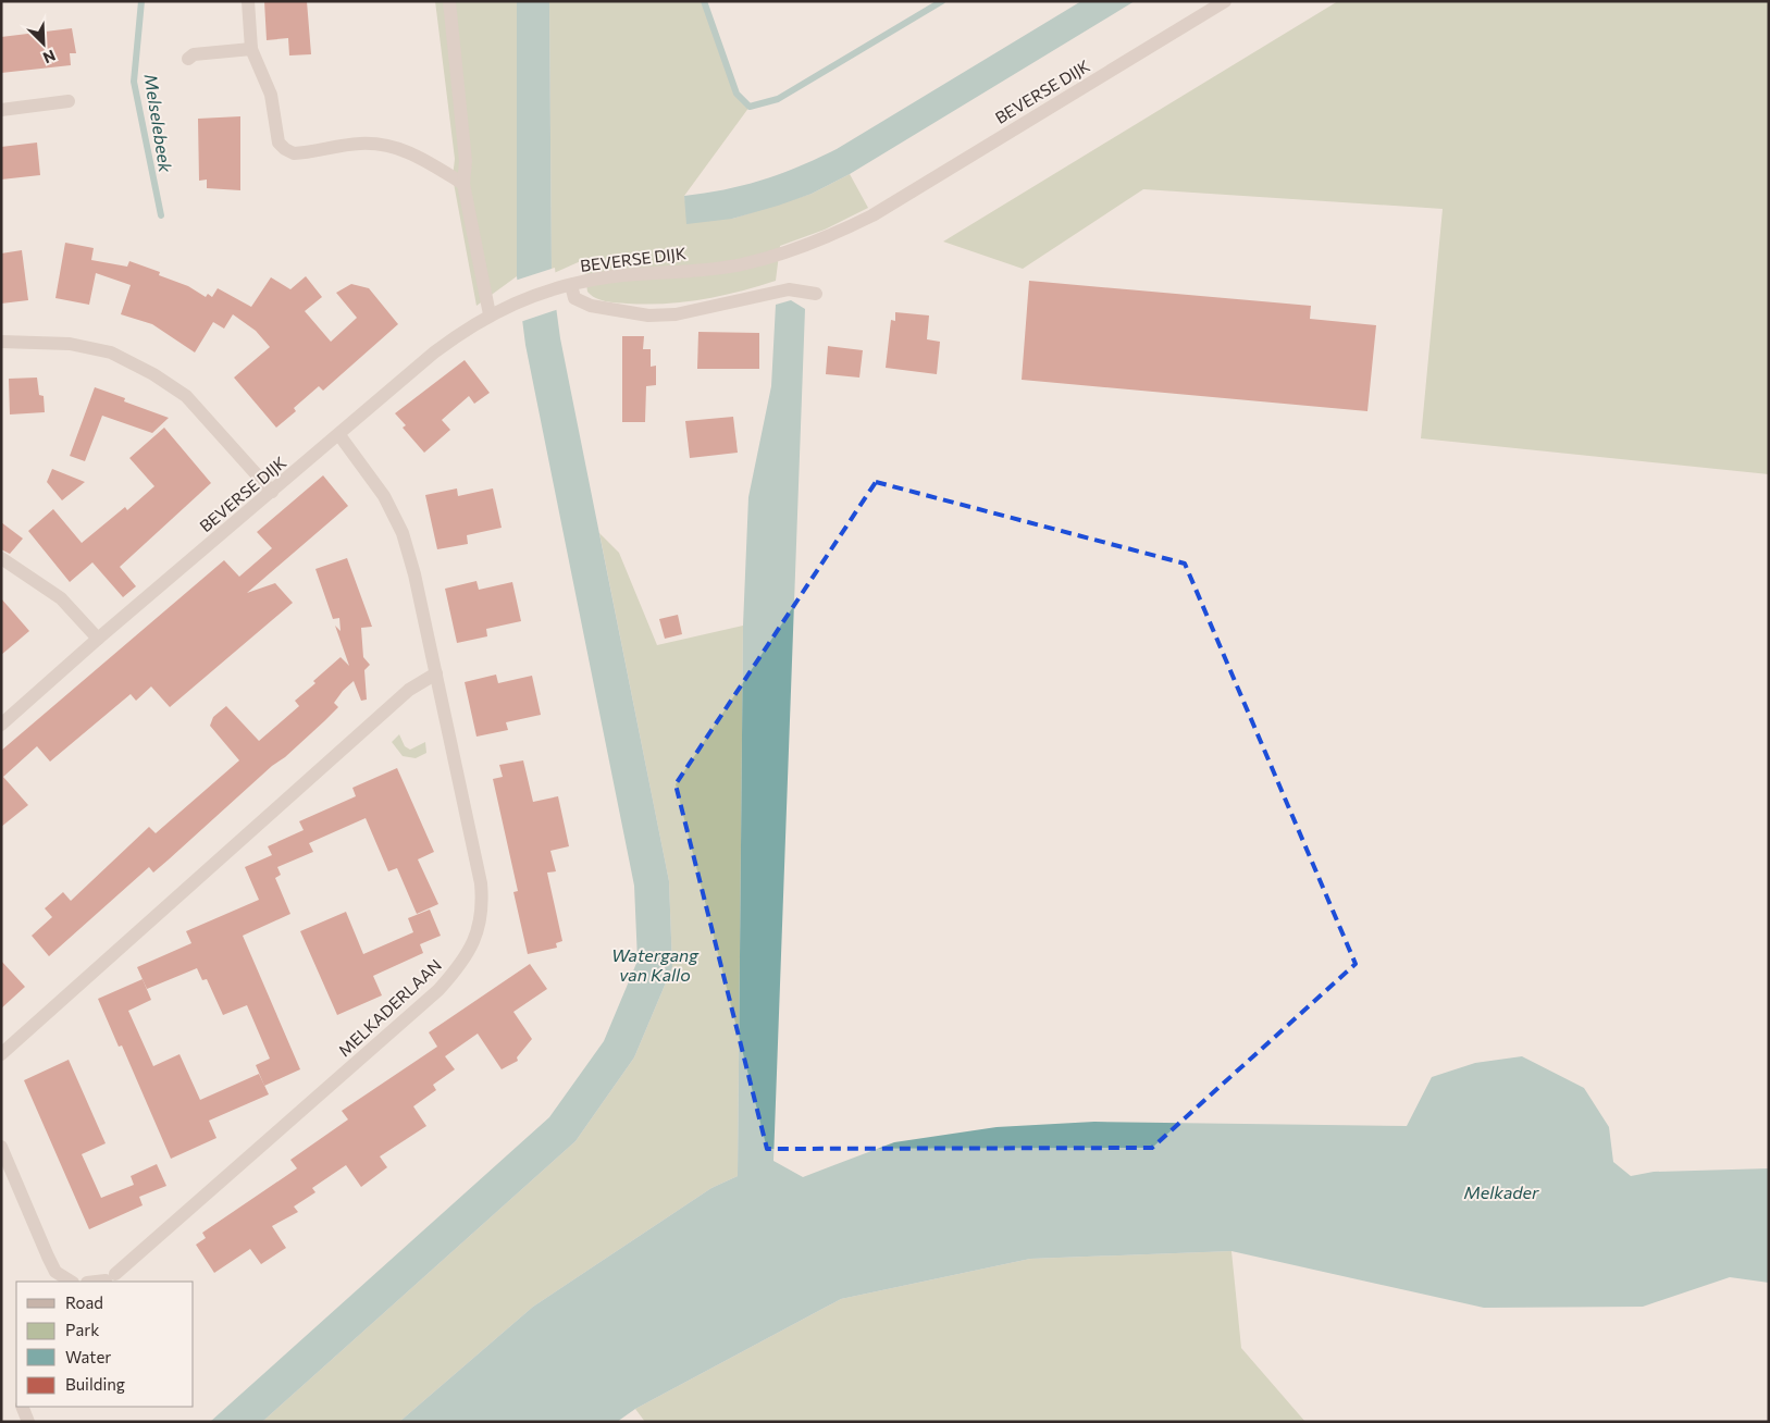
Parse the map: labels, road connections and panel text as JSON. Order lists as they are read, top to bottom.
{
  "streets": {
    "street": ["BEVERSE DIJK", "MELKADERLAAN"]
  },
  "crossings": [
    ["BEVERSE DIJK", "MELKADERLAAN"]
  ],
  "water": ["Melselebeek", "Watergang van Kallo", "Melkader"],
  "legend": [
    "Road",
    "Park",
    "Water",
    "Building"
  ],
  "north": "bottom right"
}
